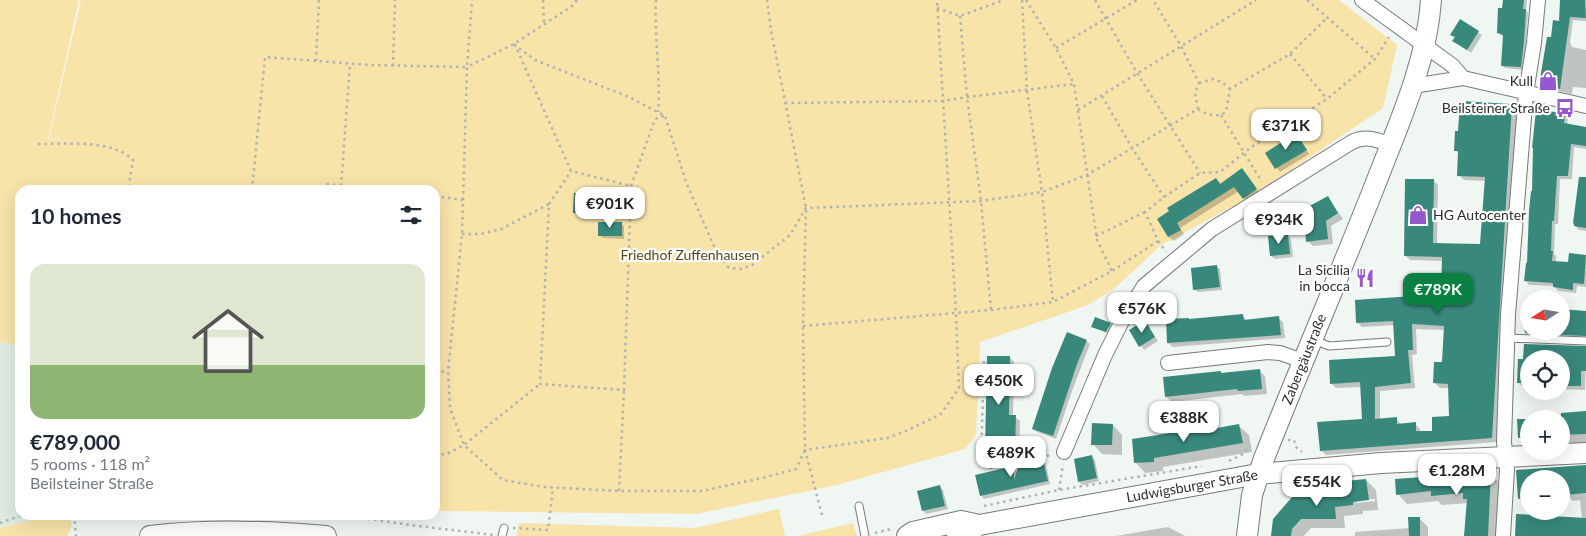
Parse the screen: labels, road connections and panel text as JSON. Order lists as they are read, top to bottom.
{
  "streets": {
    "main road": ["Zabergäustraße", "Ludwigsburger Straße"]
  },
  "crossings": [
    ["Zabergäustraße", "Ludwigsburger Straße"]
  ],
  "parks": ["Friedhof Zuffenhausen"],
  "places": {
    "shop": ["Kull", "HG Autocenter"],
    "bus stop": ["Beilsteiner Straße"],
    "restaurant": ["La Sicilia in bocca"]
  },
  "north": "left",
  "page": {
    "price": [
      "€371K",
      "€901K",
      "€934K",
      "€789K",
      "€576K",
      "€450K",
      "€388K",
      "€489K",
      "€1.28M",
      "€554K"
    ],
    "heading": "10 homes",
    "list": [
      {
        "name": "€789,000",
        "note": "5 rooms · 118 m² · Beilsteiner Straße"
      }
    ],
    "map_buttons": ["+", "−"]
  }
}
